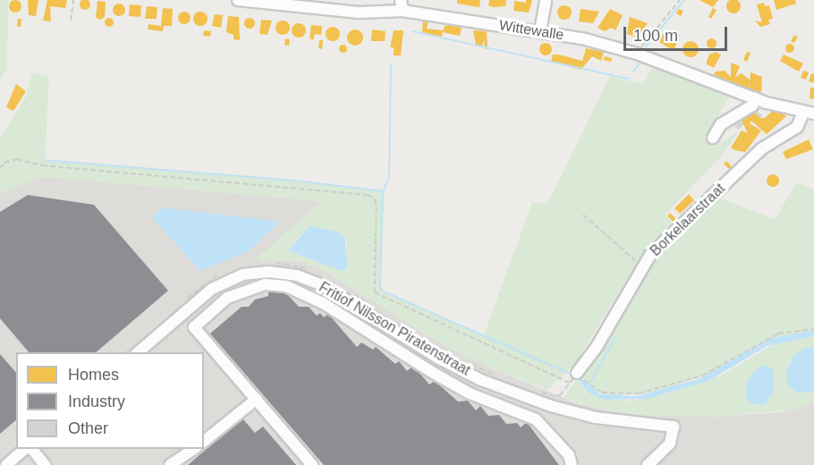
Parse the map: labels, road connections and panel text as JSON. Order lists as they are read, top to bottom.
{
  "streets": {
    "street": ["Wittewalle", "Borkelaarstraat", "Fritiof Nilsson Piratenstraat"]
  },
  "crossings": [
    ["Wittewalle", "Borkelaarstraat"]
  ],
  "legend": ["Homes", "Industry", "Other"],
  "scale_bar": "100 m"
}
